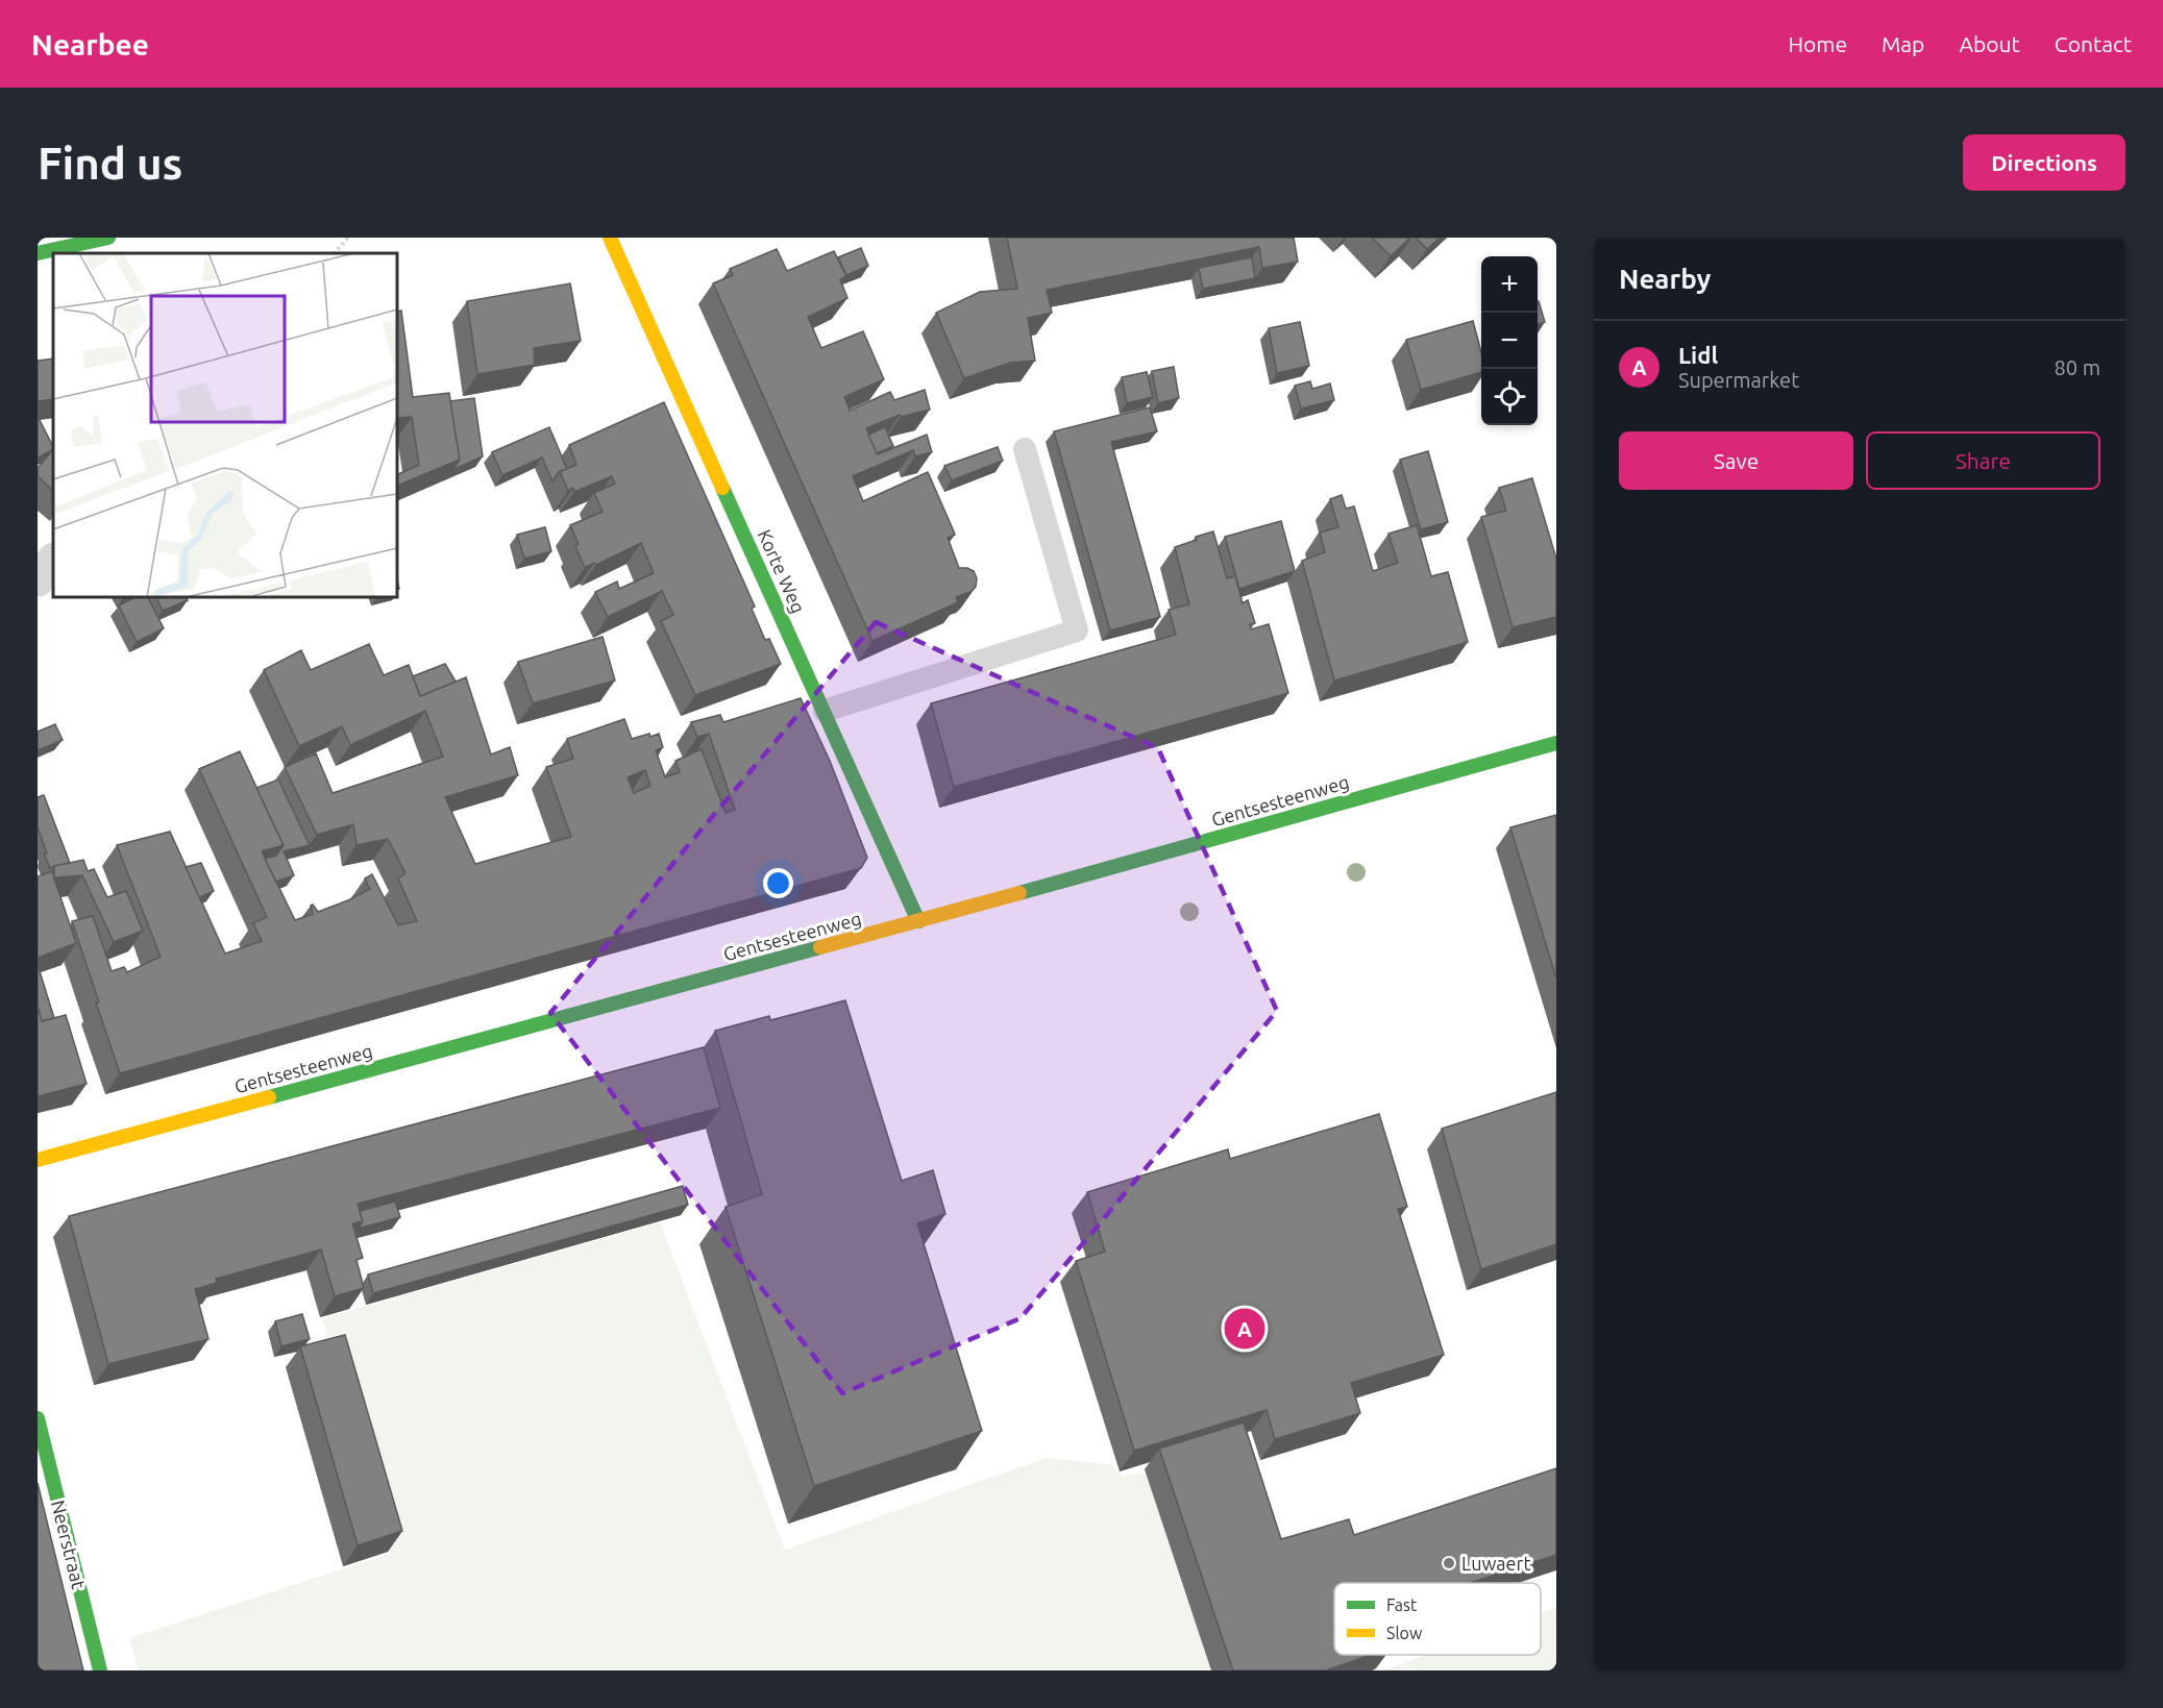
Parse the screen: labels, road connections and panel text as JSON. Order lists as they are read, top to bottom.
{
  "streets": {
    "street": ["Korte Weg", "Gentsesteenweg", "Neerstraat"]
  },
  "crossings": [
    ["Korte Weg", "Gentsesteenweg"]
  ],
  "places": ["Luwaert"],
  "legend": ["Fast", "Slow"],
  "page": {
    "header": "Nearbee",
    "nav": [
      "Home",
      "Map",
      "About",
      "Contact"
    ],
    "buttons": [
      "Directions",
      ["Save", "Share"]
    ],
    "title": "Find us",
    "heading": "Nearby",
    "map_buttons": ["+", "−"],
    "list": [
      {
        "mark": "A",
        "name": "Lidl",
        "note": "Supermarket",
        "value": "80 m"
      }
    ],
    "pins": "A"
  }
}
